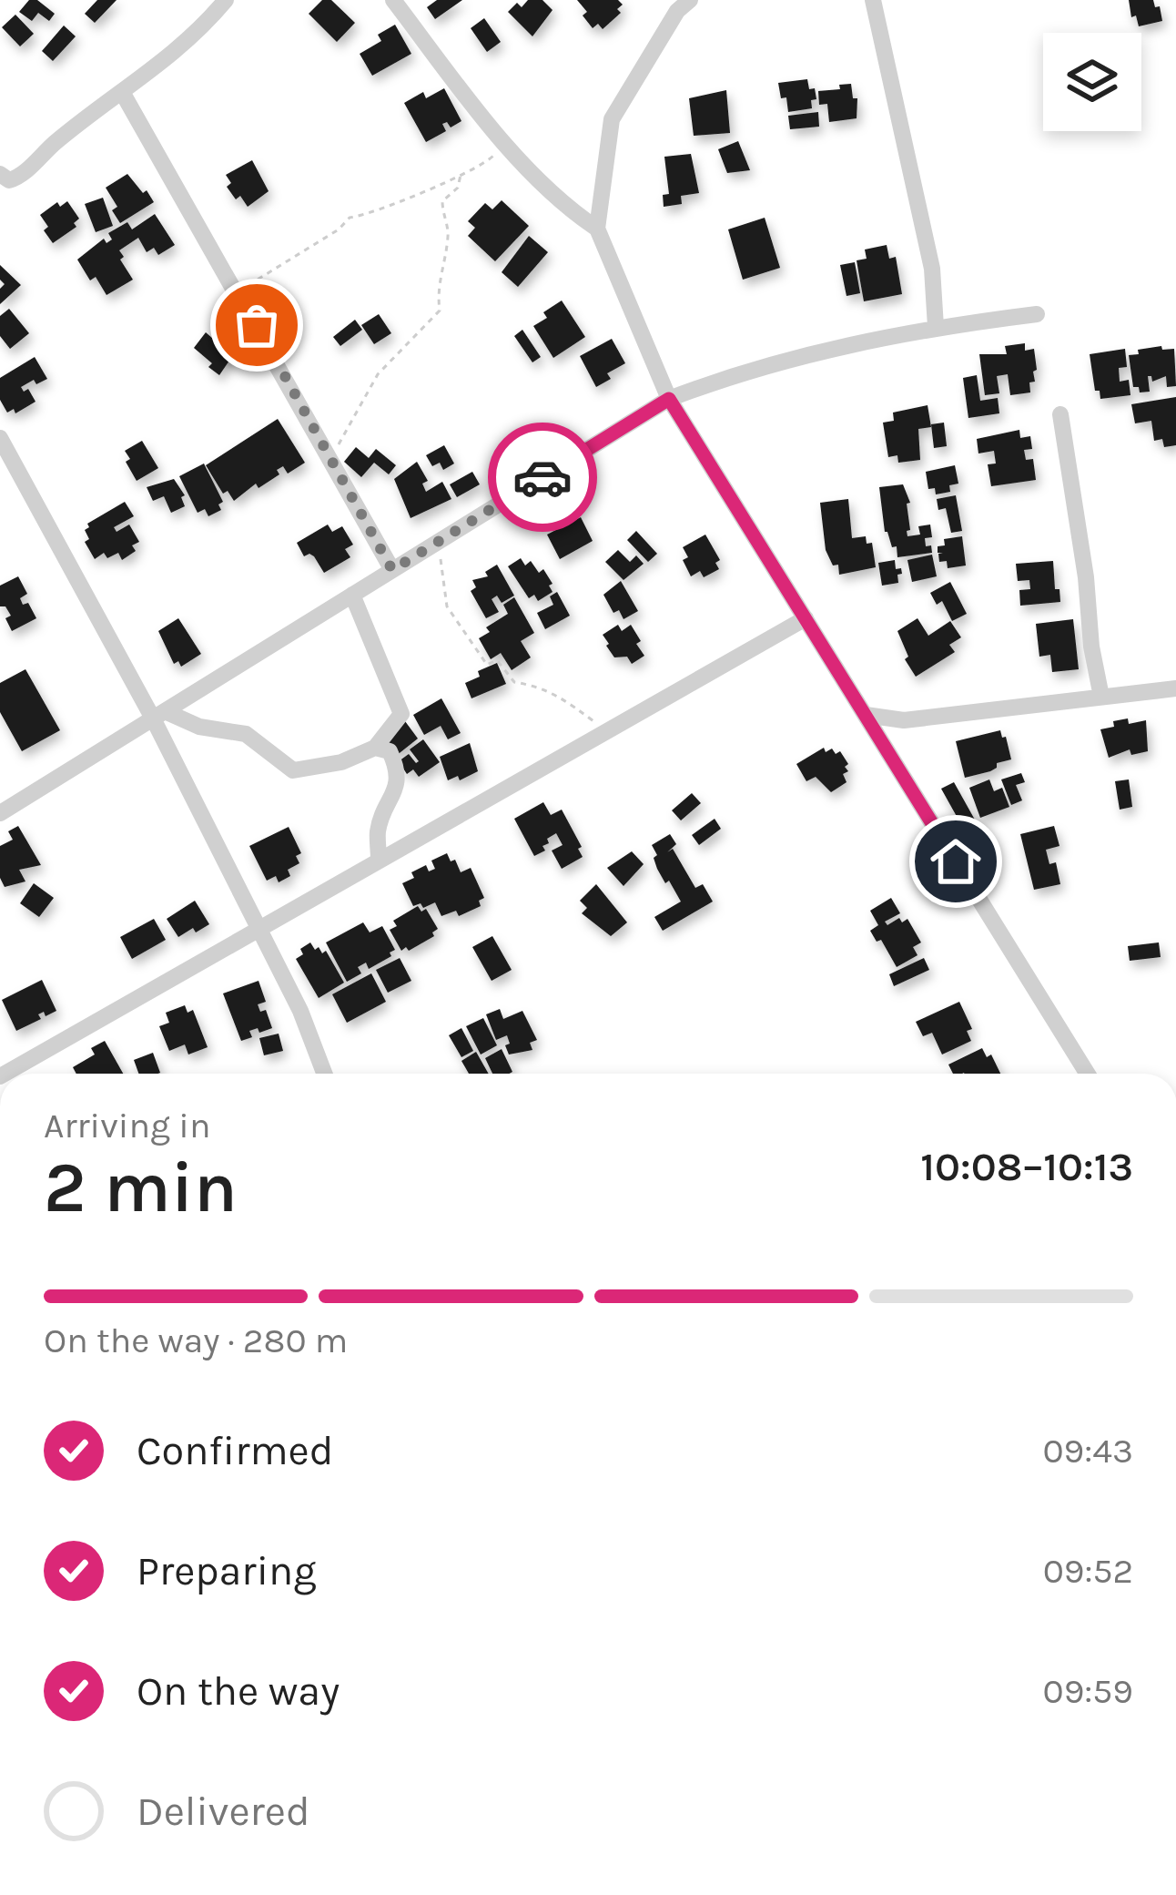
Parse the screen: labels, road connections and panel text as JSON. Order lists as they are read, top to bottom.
{
  "page": {
    "heading": ["2 min", "Arriving in", "10:08–10:13"],
    "bar": "On the way · 280 m",
    "list": [
      ["Confirmed", "09:43"],
      ["Preparing", "09:52"],
      ["On the way", "09:59"],
      "Delivered"
    ]
  }
}
